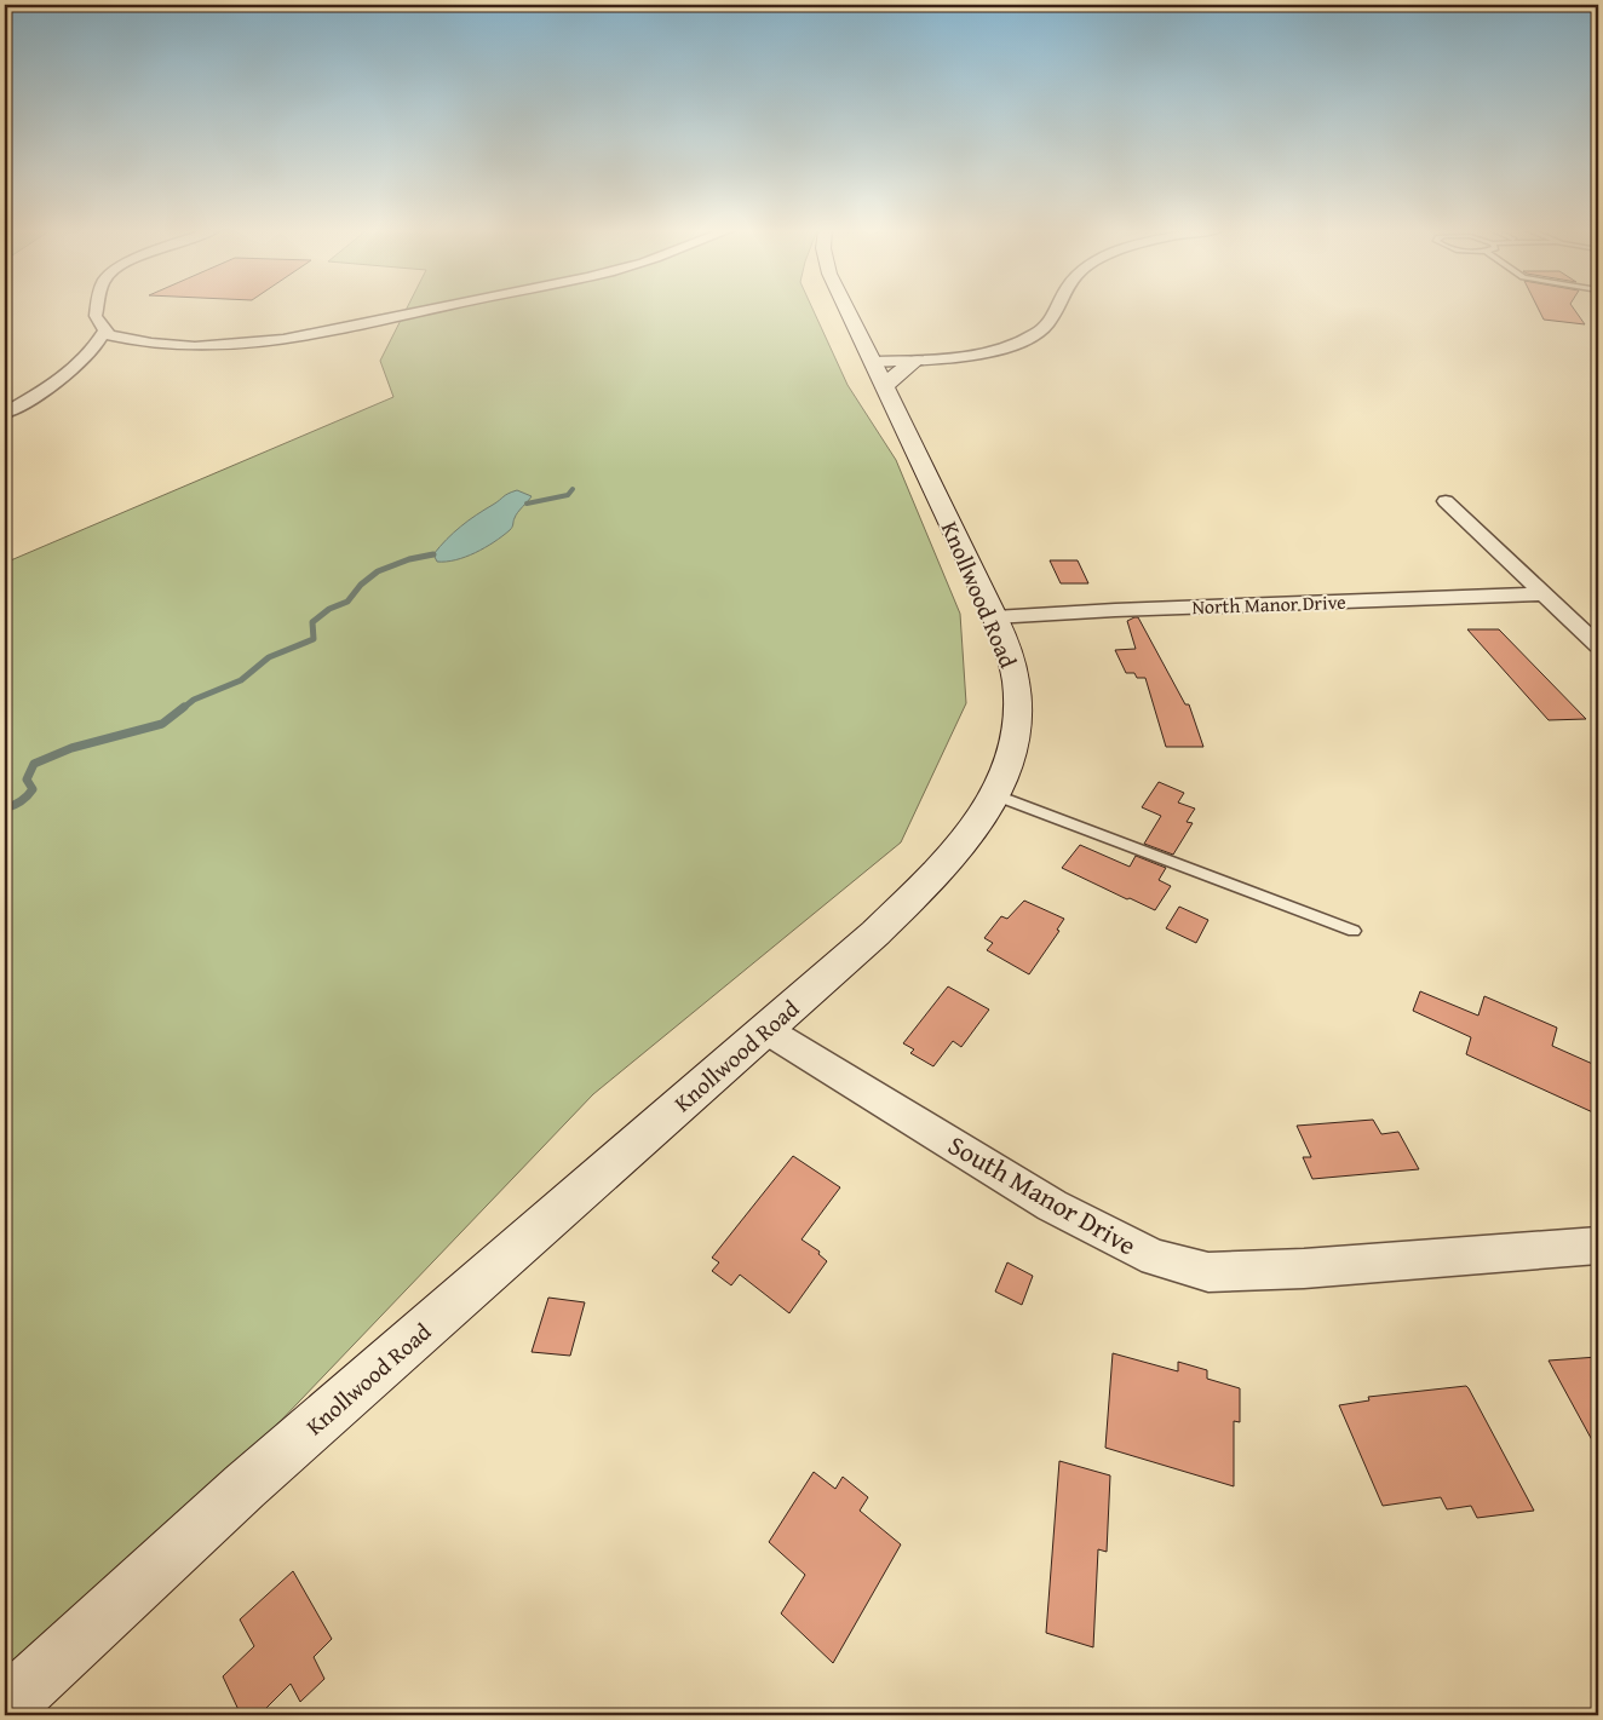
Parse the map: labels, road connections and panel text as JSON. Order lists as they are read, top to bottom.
{
  "streets": {
    "main road": ["Knollwood Road"],
    "street": ["North Manor Drive", "South Manor Drive"]
  },
  "crossings": [
    ["Knollwood Road", "North Manor Drive"],
    ["Knollwood Road", "South Manor Drive"]
  ]
}
